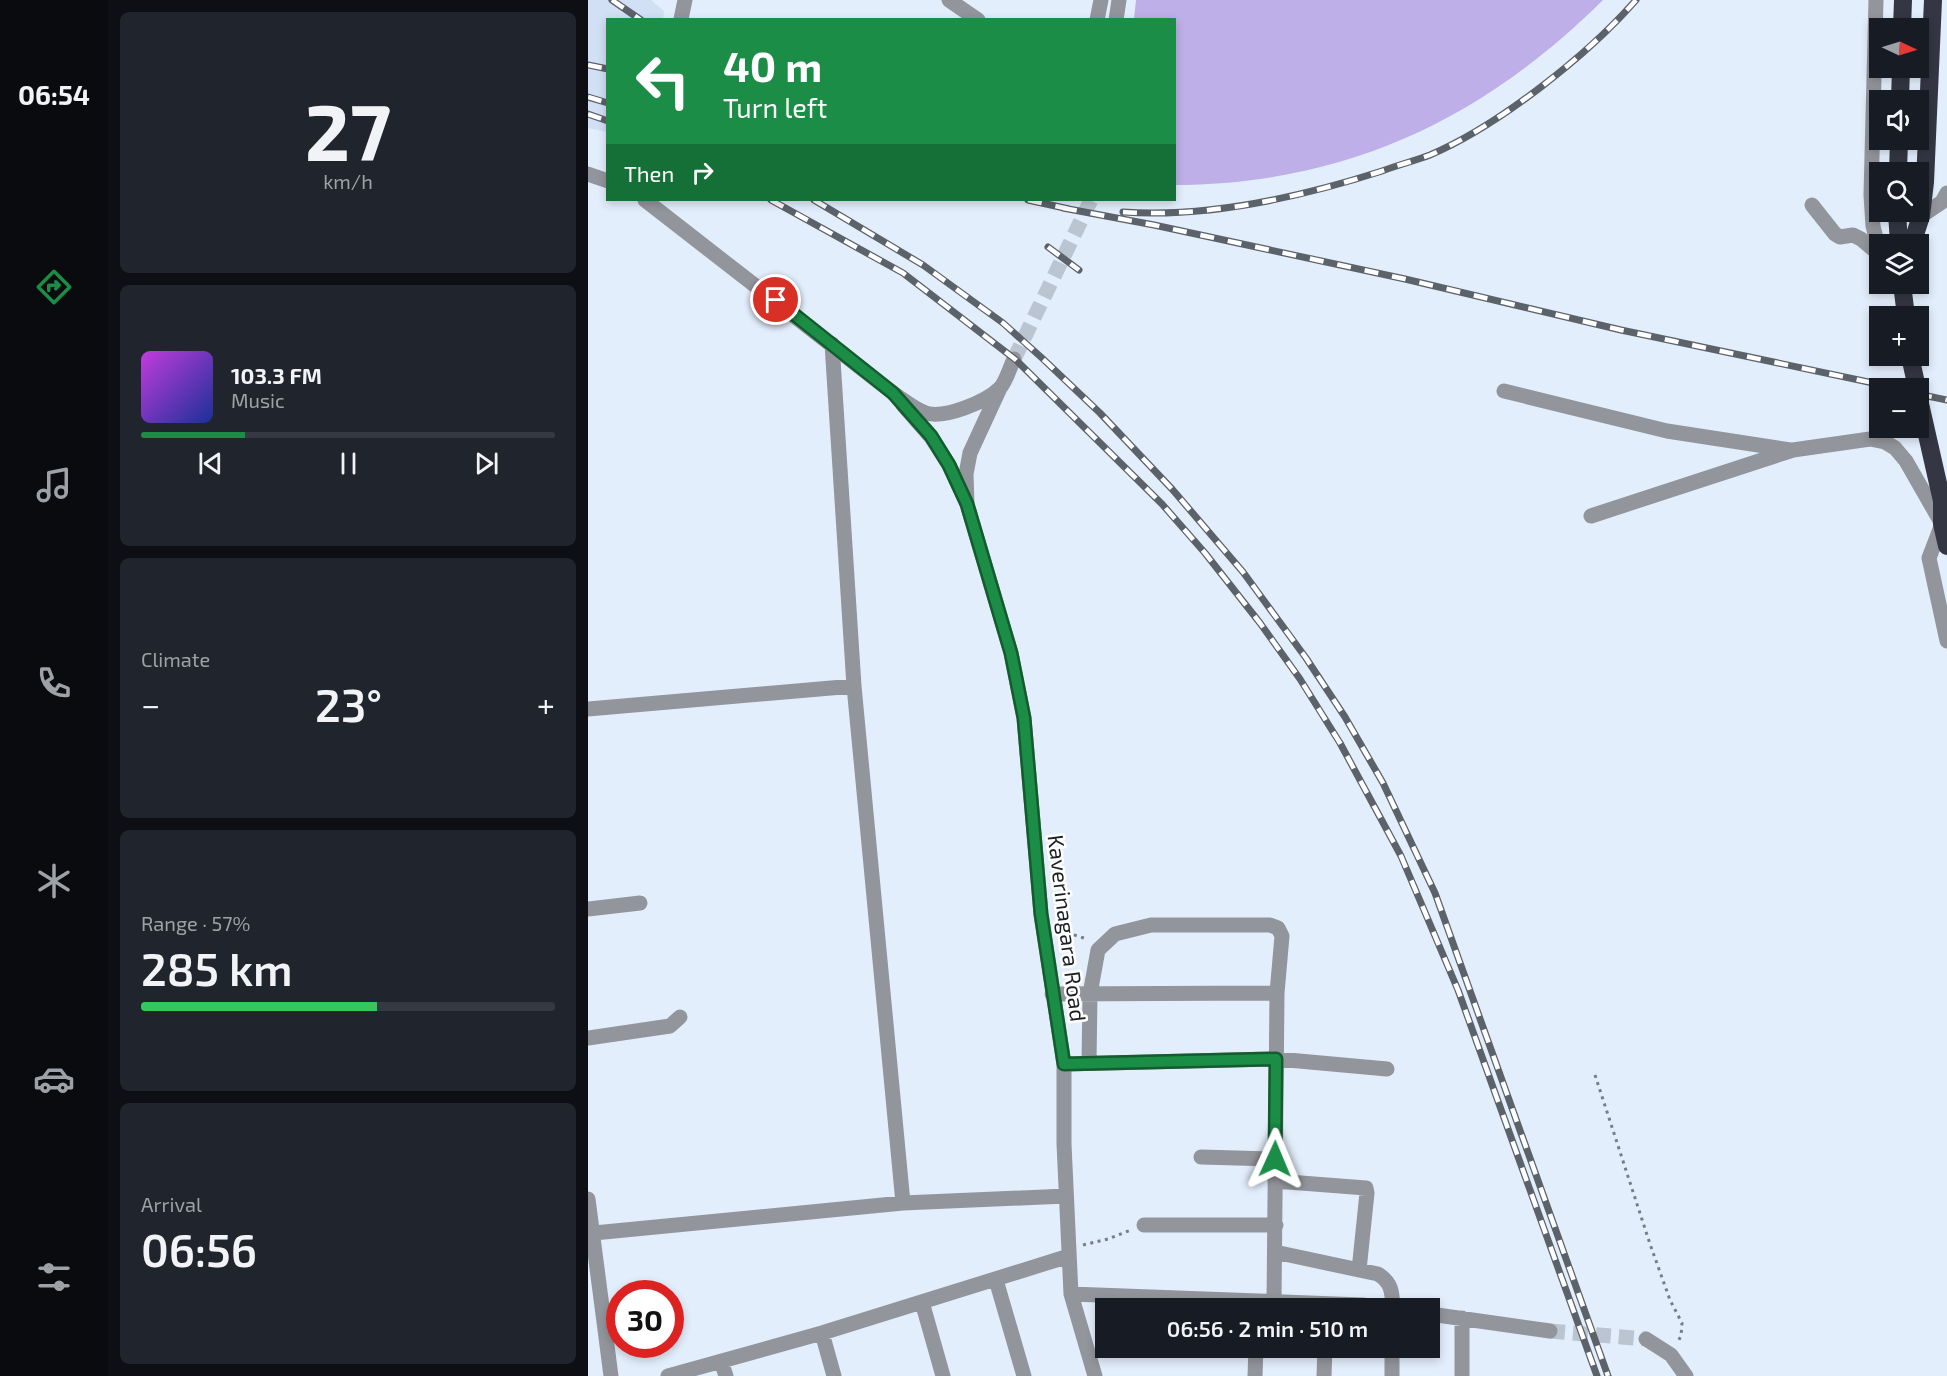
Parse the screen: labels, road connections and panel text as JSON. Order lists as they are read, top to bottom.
{
  "streets": {
    "street": ["Kaverinagara Road"]
  },
  "north": "right",
  "page": {
    "tabs": "06:54",
    "tile": [
      ["27", "km/h"],
      "Climate",
      ["Range · 57%", "285 km"],
      ["Arrival", "06:56"]
    ],
    "map_buttons": ["+", "−"],
    "turn": ["40 m", "Turn left"],
    "then": "Then",
    "song": ["103.3 FM", "Music"],
    "heat": ["−", "23°", "+"],
    "limit": "30",
    "trip": "06:56 · 2 min · 510 m"
  }
}
